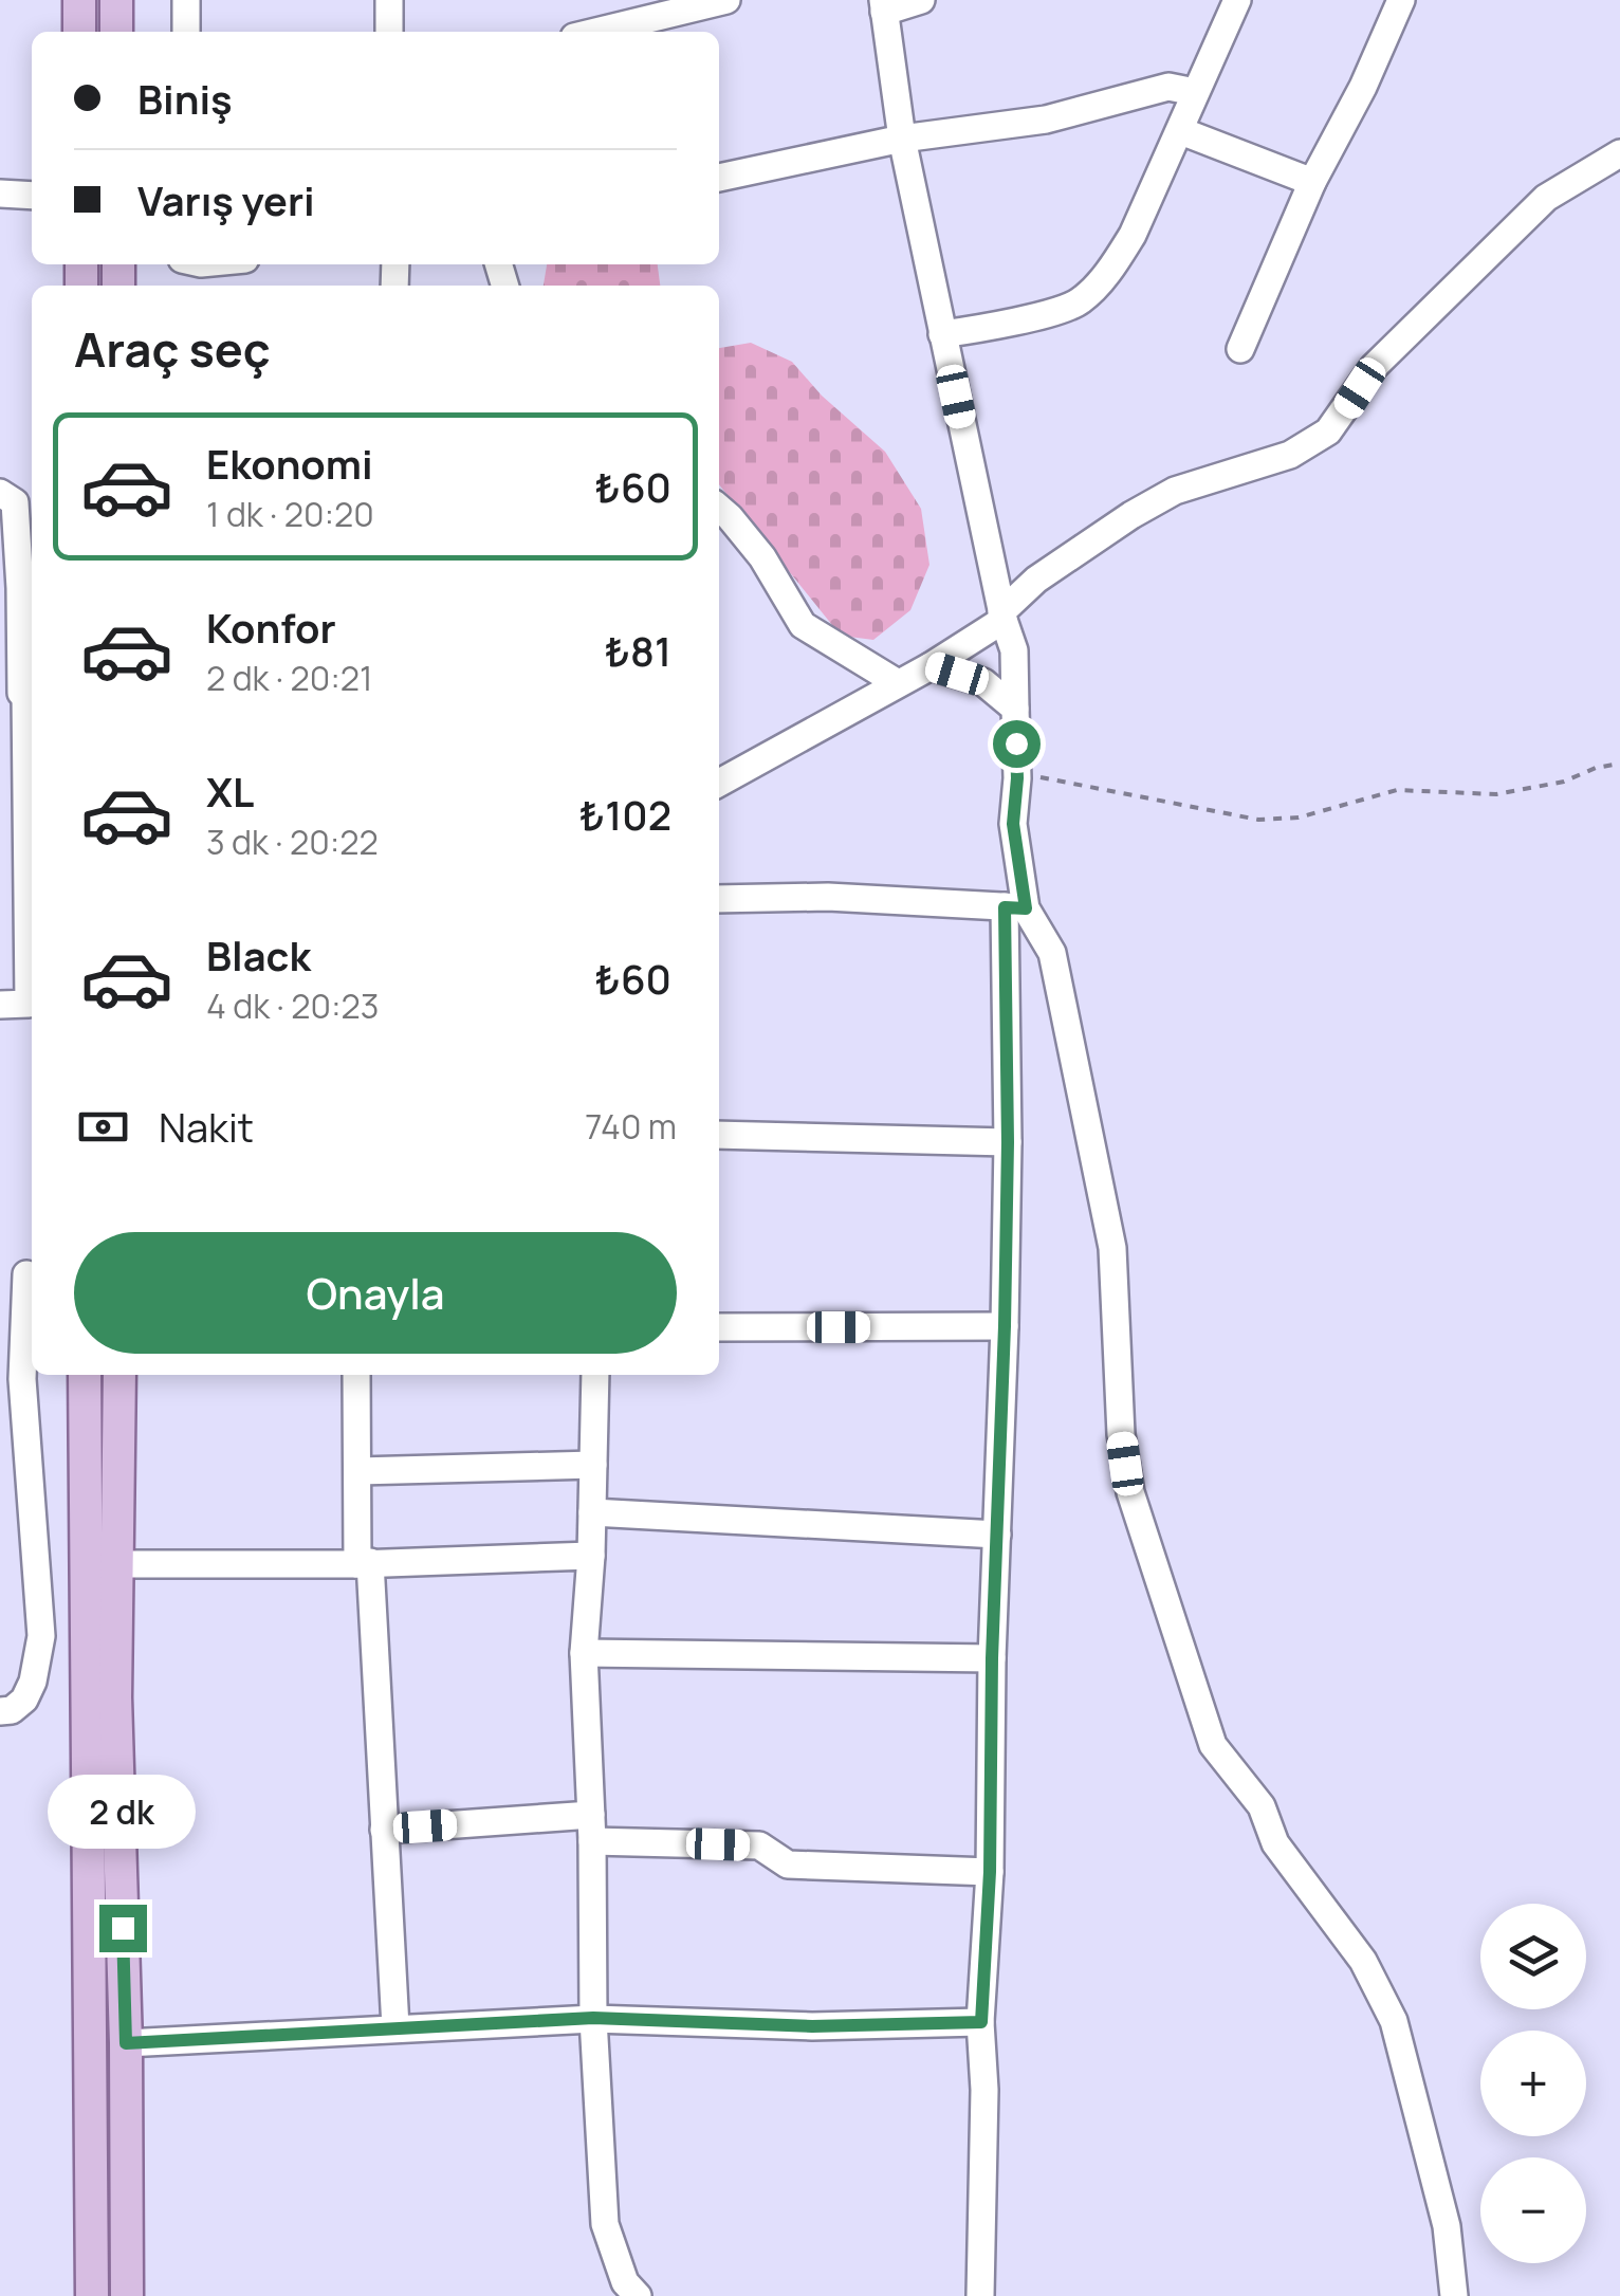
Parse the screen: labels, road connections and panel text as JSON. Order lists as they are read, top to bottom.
{
  "page": {
    "banner": ["Biniş", "Varış yeri"],
    "heading": "Araç seç",
    "list": [
      {
        "name": "Ekonomi",
        "note": "1 dk · 20:20",
        "value": "₺60"
      },
      {
        "name": "Konfor",
        "note": "2 dk · 20:21",
        "value": "₺81"
      },
      {
        "name": "XL",
        "note": "3 dk · 20:22",
        "value": "₺102"
      },
      {
        "name": "Black",
        "note": "4 dk · 20:23",
        "value": "₺60"
      }
    ],
    "pay": ["Nakit", "740 m"],
    "buttons": "Onayla",
    "bubble": "2 dk",
    "map_buttons": ["+", "−"]
  }
}
